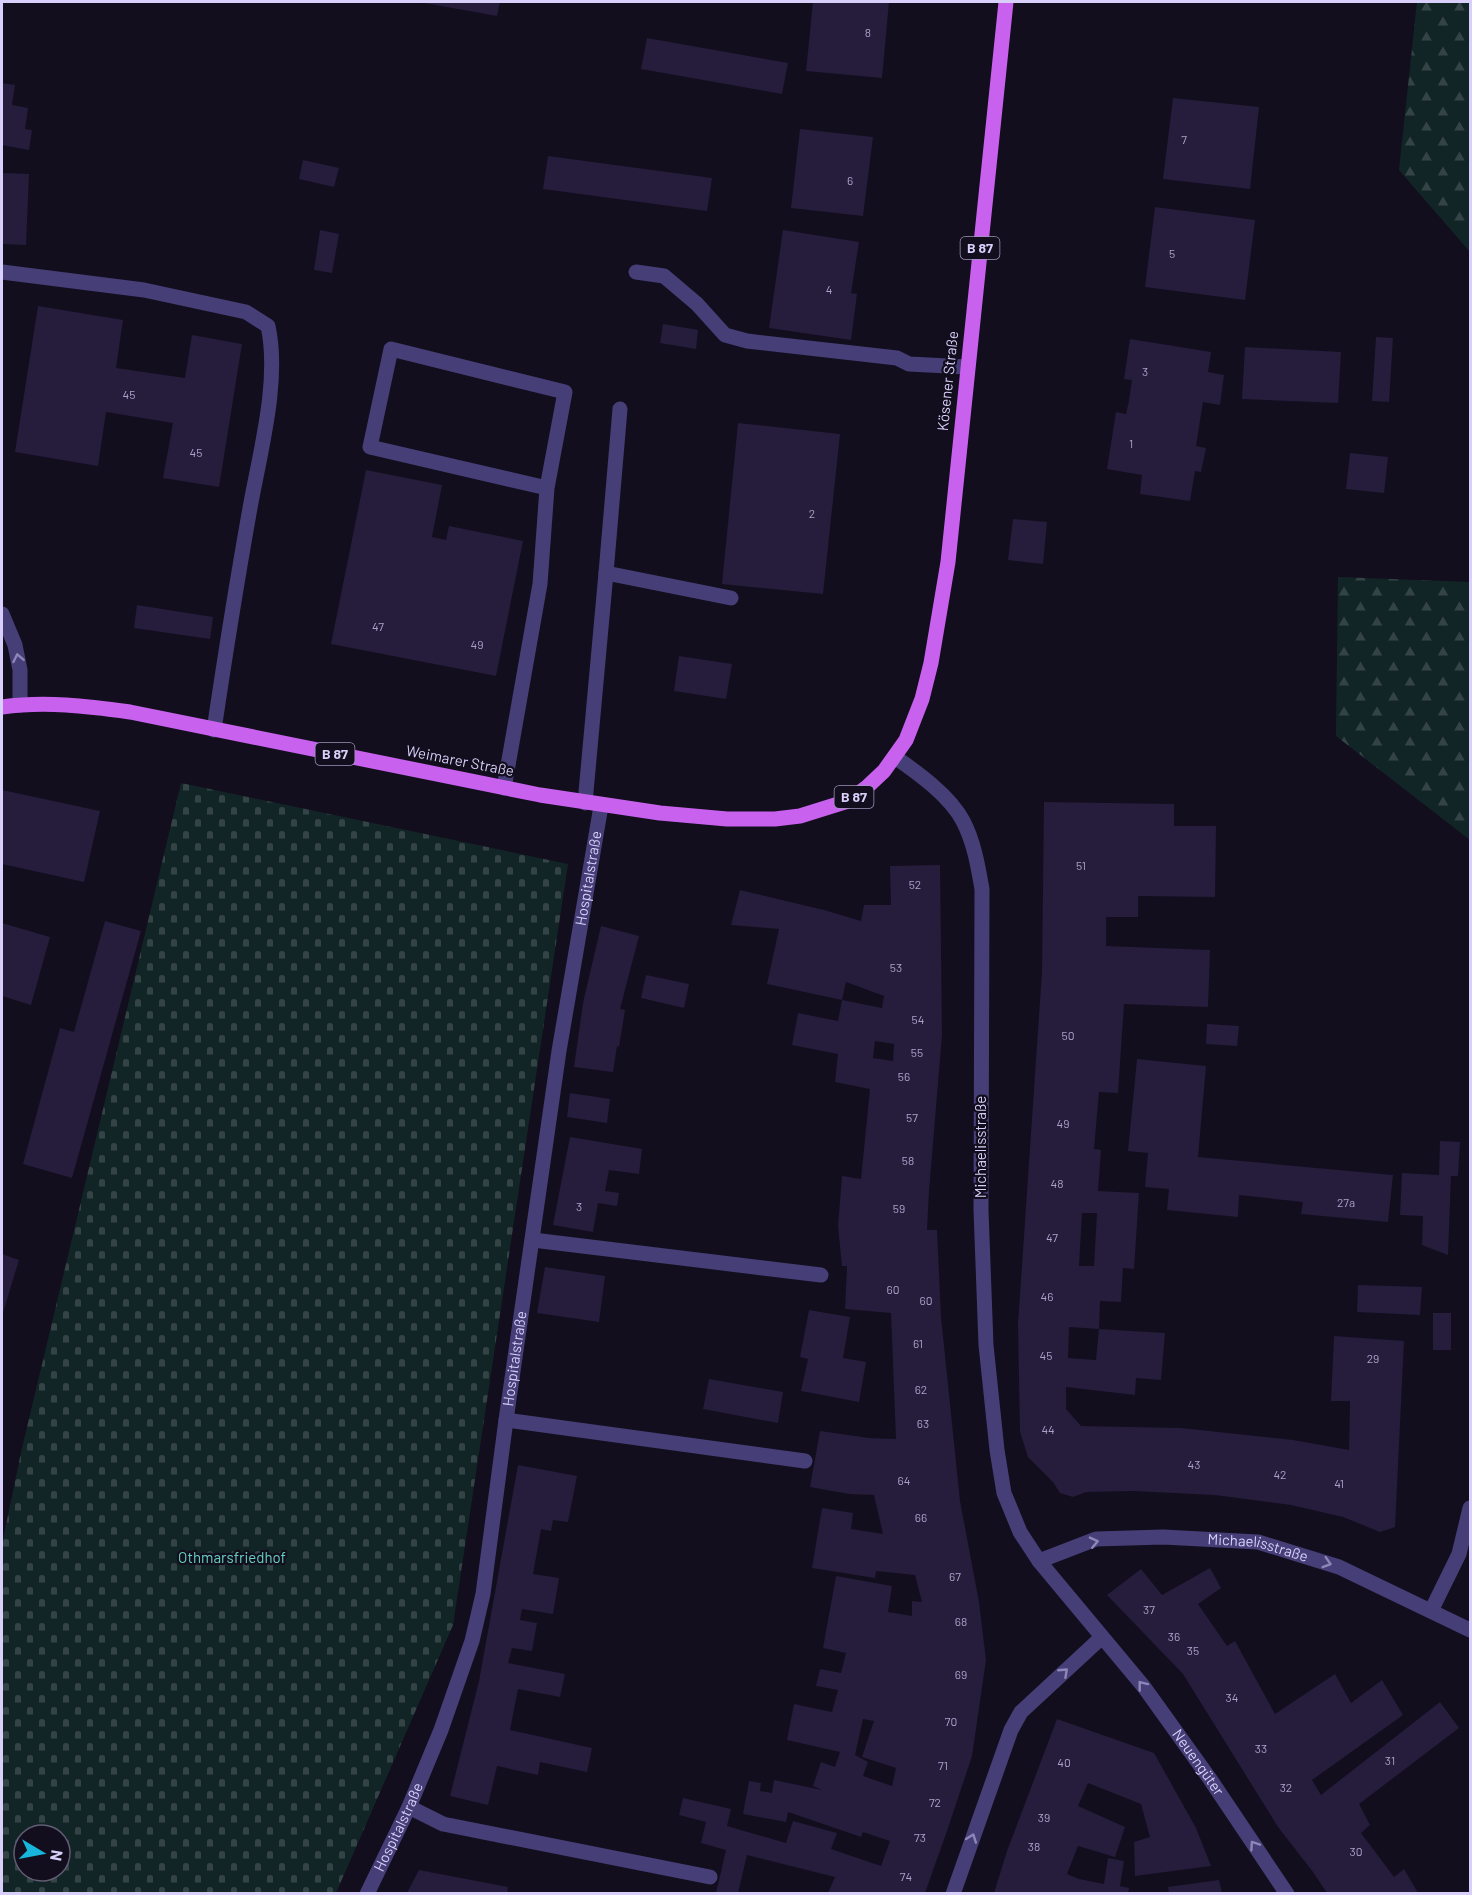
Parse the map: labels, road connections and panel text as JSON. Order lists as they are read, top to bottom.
{
  "streets": {
    "main road": ["B 87", "Kösener Straße", "Weimarer Straße"],
    "street": ["Hospitalstraße", "Michaelisstraße", "Neuengüter"]
  },
  "crossings": [
    ["Kösener Straße", "Weimarer Straße"],
    ["Kösener Straße", "Michaelisstraße"],
    ["Weimarer Straße", "Hospitalstraße"],
    ["Weimarer Straße", "Michaelisstraße"],
    ["Michaelisstraße", "Neuengüter"]
  ],
  "one_way": ["Neuengüter"],
  "parks": ["Othmarsfriedhof"],
  "house_numbers": [
    "8",
    "7",
    "6",
    "5",
    "4",
    "3",
    "45",
    "1",
    "45",
    "2",
    "47",
    "49",
    "51",
    "52",
    "53",
    "54",
    "50",
    "55",
    "56",
    "57",
    "49",
    "58",
    "48",
    "27a",
    "3",
    "59",
    "47",
    "60",
    "46",
    "60",
    "61",
    "45",
    "29",
    "62",
    "63",
    "44",
    "43",
    "42",
    "64",
    "41",
    "66",
    "67",
    "37",
    "68",
    "36",
    "35",
    "69",
    "34",
    "70",
    "33",
    "31",
    "40",
    "71",
    "32",
    "72",
    "39",
    "73",
    "38",
    "30",
    "74"
  ],
  "north": "right"
}
